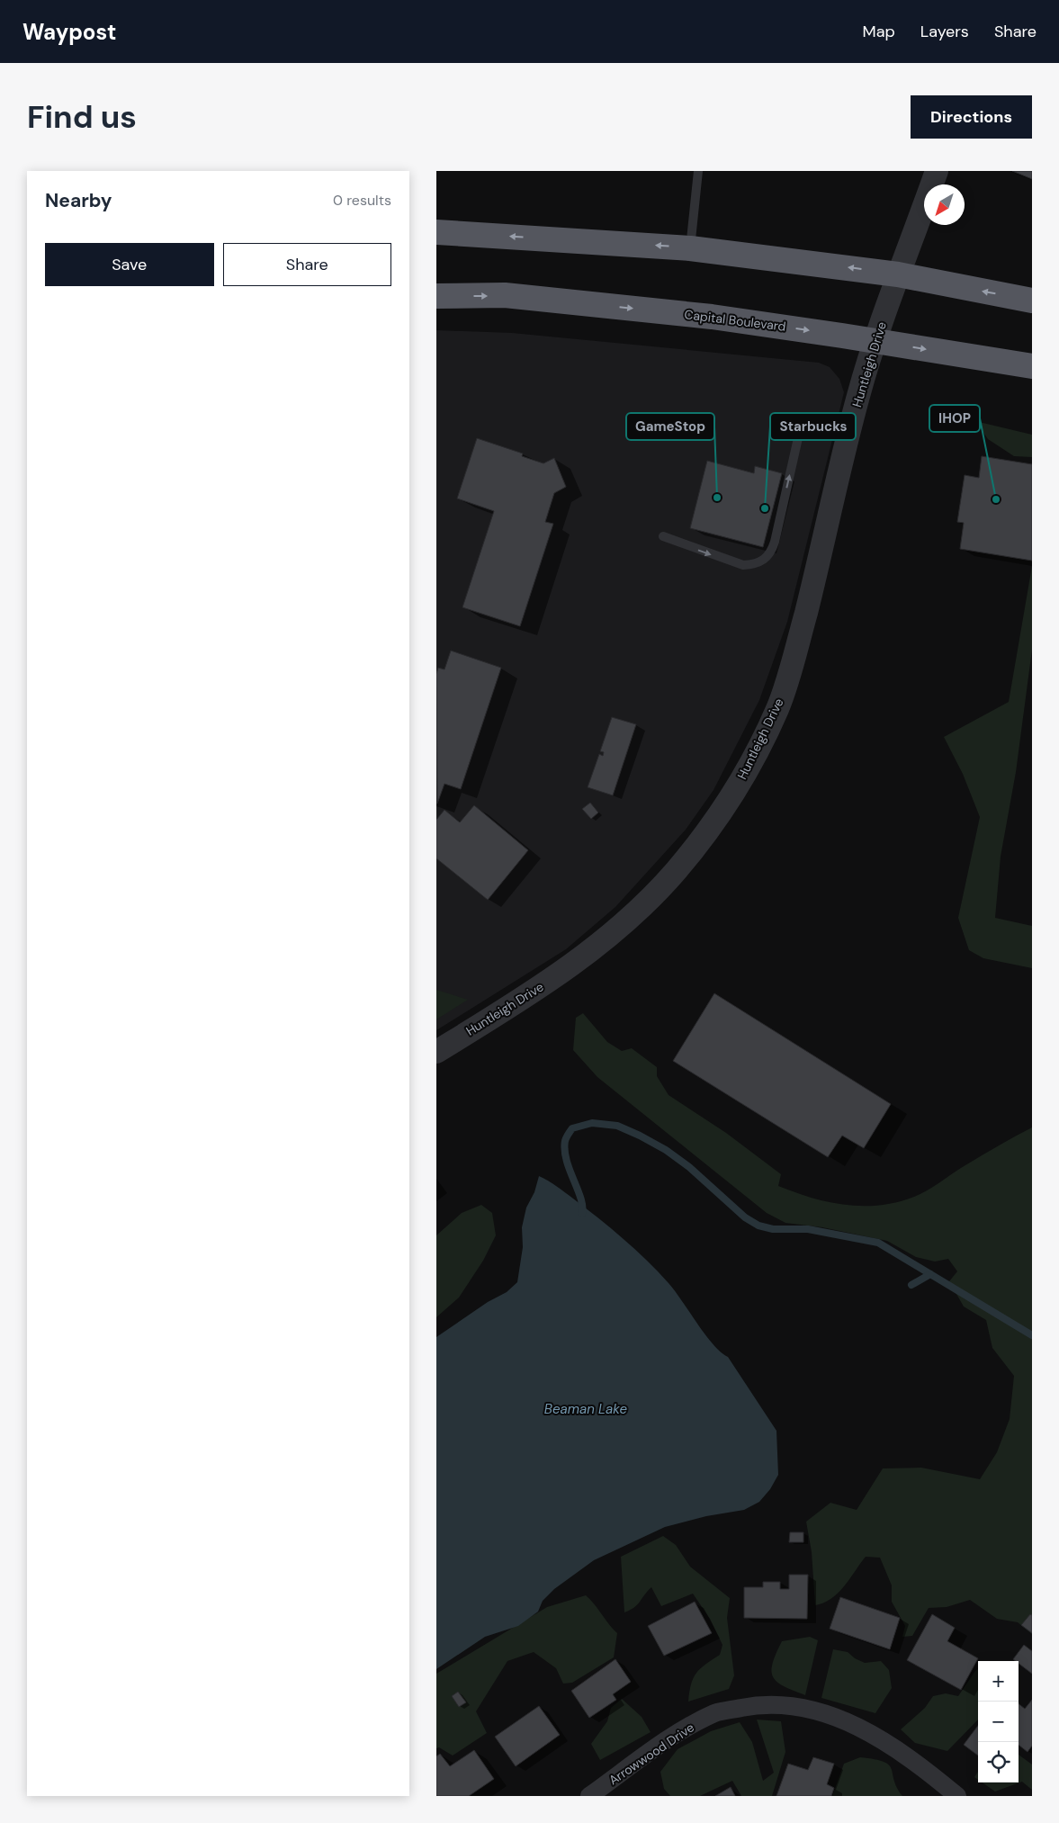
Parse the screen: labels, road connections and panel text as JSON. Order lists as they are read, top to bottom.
{
  "streets": {
    "highway": ["Capital Boulevard"],
    "street": ["Huntleigh Drive", "Arrowwood Drive"]
  },
  "crossings": [
    ["Capital Boulevard", "Huntleigh Drive"]
  ],
  "water": ["Beaman Lake"],
  "places": ["GameStop", "IHOP", "Starbucks"],
  "north": "bottom left",
  "page": {
    "header": "Waypost",
    "nav": ["Map", "Layers", "Share"],
    "buttons": [
      "Directions",
      ["Save", "Share"]
    ],
    "title": "Find us",
    "heading": ["Nearby", "0 results"],
    "map_buttons": ["+", "−"]
  }
}
